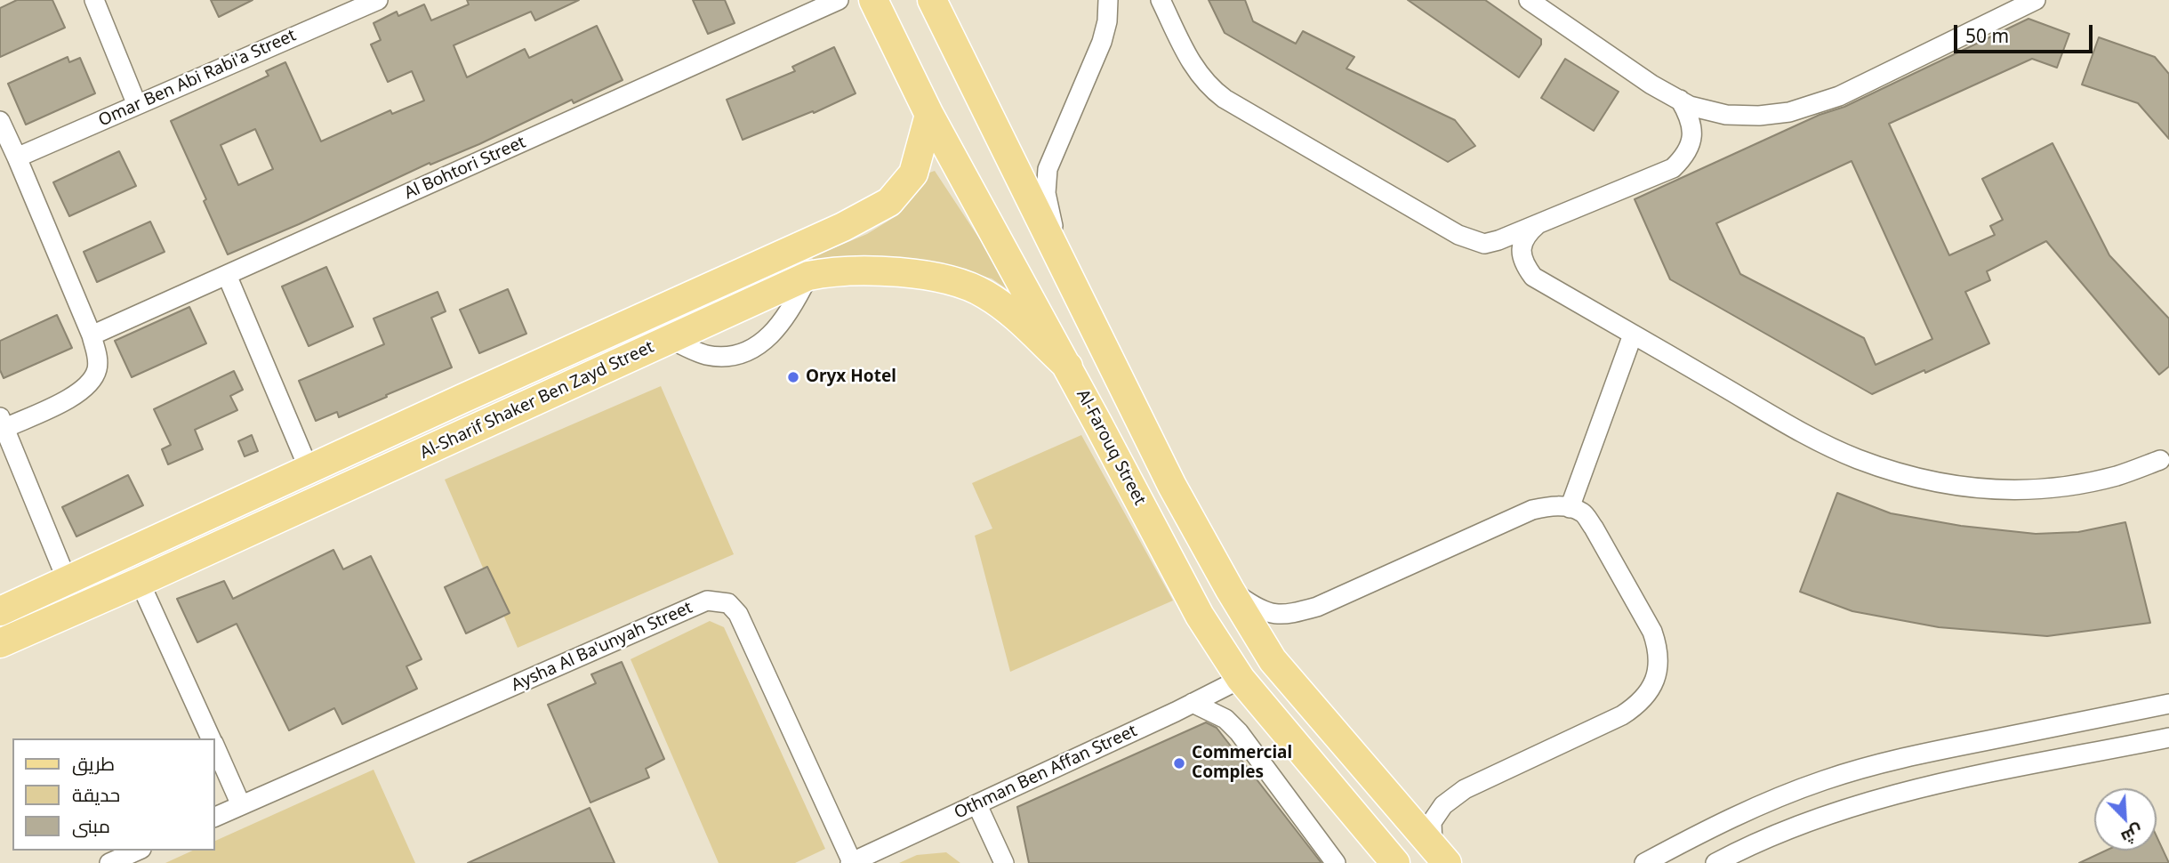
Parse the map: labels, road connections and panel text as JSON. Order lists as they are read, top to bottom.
{
  "streets": {
    "main road": ["Al-Sharif Shaker Ben Zayd Street", "Al-Farouq Street"],
    "street": [
      "Omar Ben Abi Rabi'a Street",
      "Al Bohtori Street",
      "Aysha Al Ba'unyah Street",
      "Othman Ben Affan Street"
    ]
  },
  "crossings": [
    ["Al-Sharif Shaker Ben Zayd Street", "Al-Farouq Street"],
    ["Al-Farouq Street", "Othman Ben Affan Street"],
    ["Aysha Al Ba'unyah Street", "Othman Ben Affan Street"]
  ],
  "places": ["Oryx Hotel", "Commercial Comples"],
  "legend": ["طريق", "حديقة", "مبنى"],
  "scale_bar": "50 m",
  "north": "bottom right"
}
